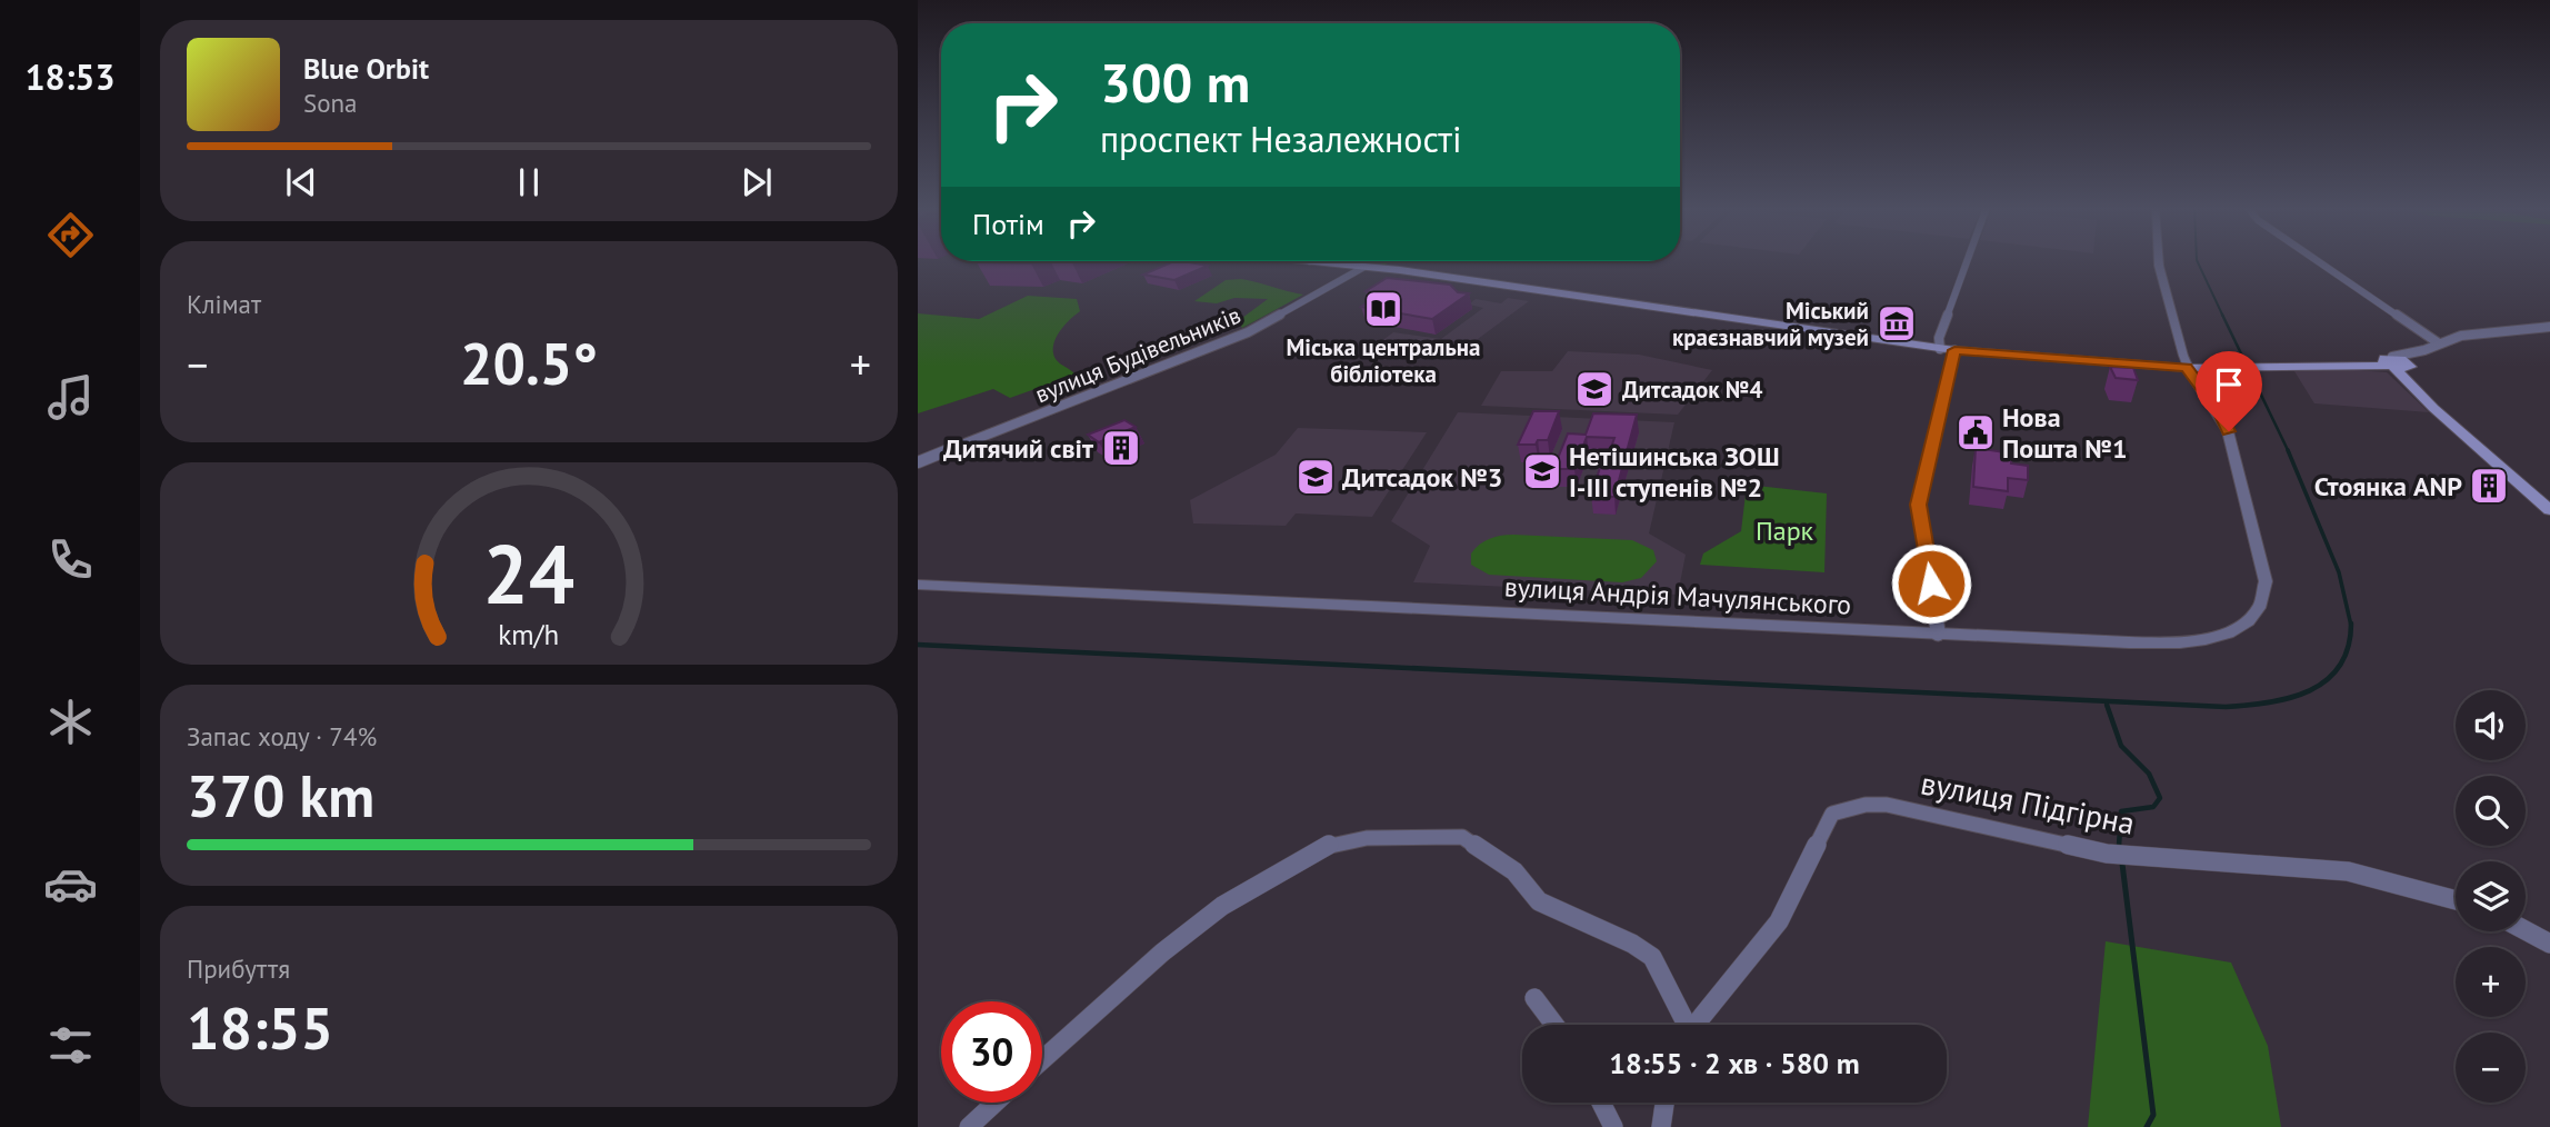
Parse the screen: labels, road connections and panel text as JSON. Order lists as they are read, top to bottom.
{
  "streets": {
    "street": ["вулиця Будівельників", "вулиця Андрія Мачулянського", "вулиця Підгірна"]
  },
  "parks": ["Парк"],
  "places": {
    "library": ["Міська центральна бібліотека"],
    "museum": ["Міський краєзнавчий музей"],
    "school or university": ["Дитсадок №4", "Нетішинська ЗОШ І-ІІІ ступенів №2", "Дитсадок №3"],
    "public building": ["Нова Пошта №1"],
    "building": ["Дитячий світ", "Стоянка ANP"]
  },
  "page": {
    "tabs": "18:53",
    "turn": ["300 m", "проспект Незалежності"],
    "song": ["Blue Orbit", "Sona"],
    "then": "Потім",
    "tile": [
      "Клімат",
      ["Запас ходу · 74%", "370 km"],
      ["Прибуття", "18:55"]
    ],
    "heat": ["−", "20.5°", "+"],
    "map_buttons": ["+", "−"],
    "limit": "30",
    "trip": "18:55 · 2 хв · 580 m",
    "gauge": ["24", "km/h"]
  }
}
